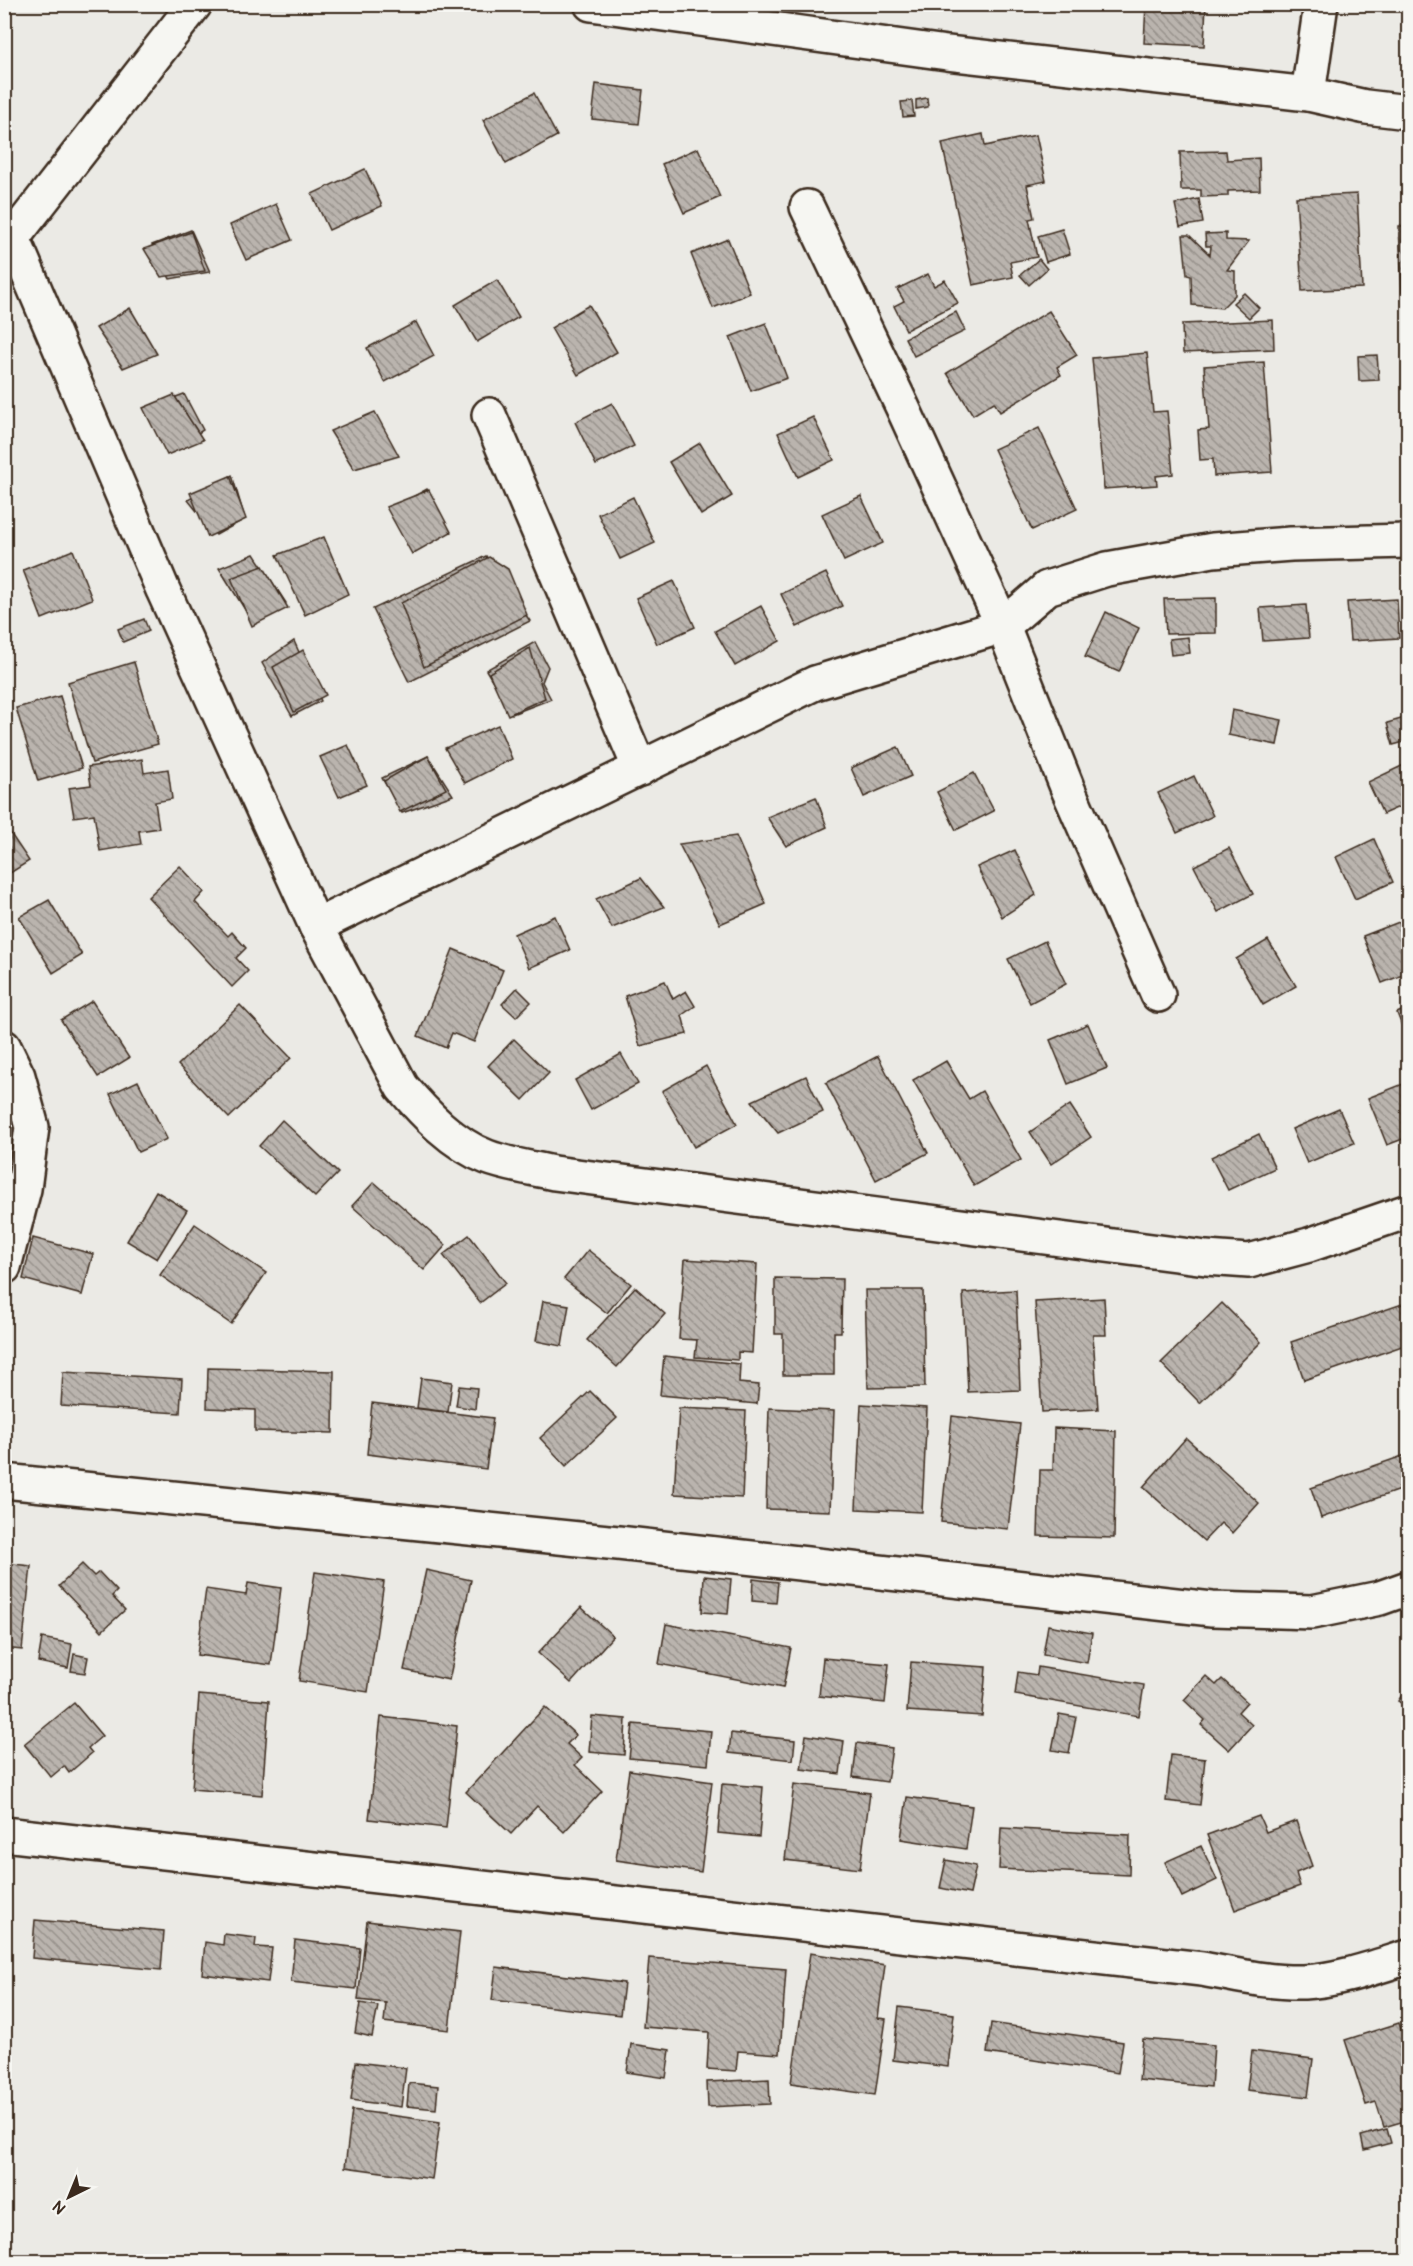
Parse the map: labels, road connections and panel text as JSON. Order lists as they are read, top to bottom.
{
  "north": "bottom left"
}
